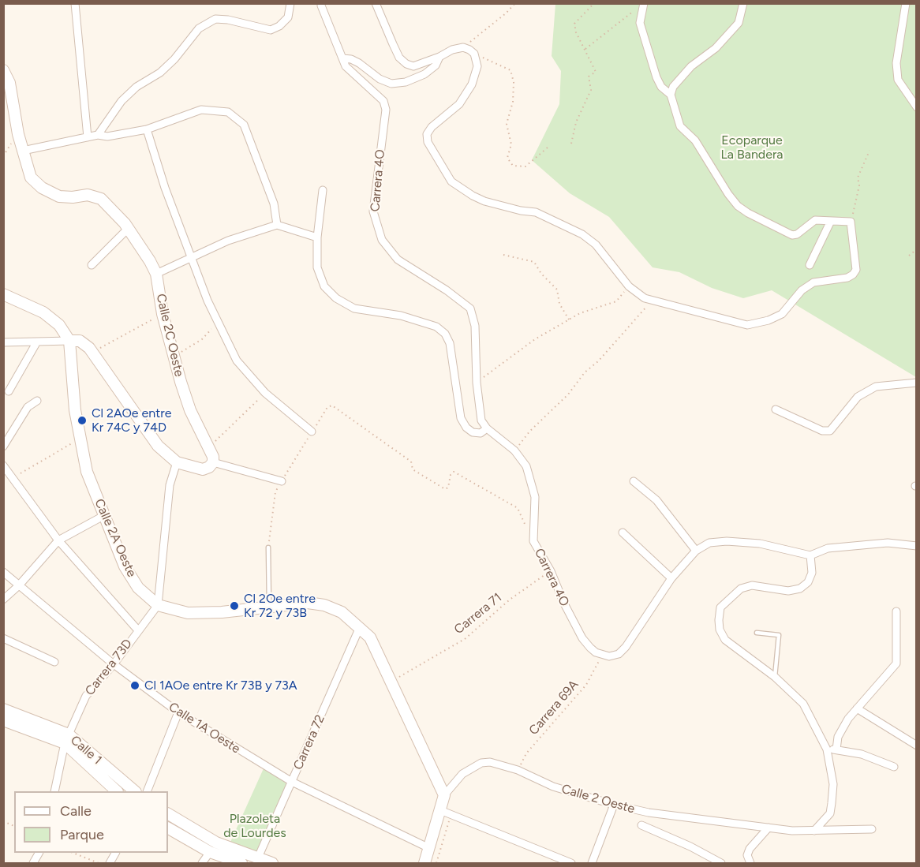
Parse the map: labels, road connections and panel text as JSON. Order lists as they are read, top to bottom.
{
  "streets": {
    "street": [
      "Carrera 4O",
      "Calle 2C Oeste",
      "Calle 2A Oeste",
      "Carrera 73D",
      "Calle 1A Oeste",
      "Carrera 72",
      "Calle 1",
      "Calle 2 Oeste"
    ],
    "path": ["Carrera 71", "Carrera 69A"]
  },
  "crossings": [
    ["Carrera 4O", "Carrera 71"],
    ["Carrera 4O", "Carrera 69A"],
    ["Calle 2A Oeste", "Carrera 71"],
    ["Calle 2A Oeste", "Carrera 73D"],
    ["Calle 2A Oeste", "Carrera 72"],
    ["Calle 2A Oeste", "Calle 2 Oeste"],
    ["Carrera 73D", "Calle 1A Oeste"],
    ["Carrera 73D", "Calle 1"],
    ["Carrera 69A", "Calle 2 Oeste"],
    ["Calle 1A Oeste", "Carrera 72"]
  ],
  "parks": ["Ecoparque La Bandera", "Plazoleta de Lourdes"],
  "places": ["Cl 2AOe entre Kr 74C y 74D", "Cl 2Oe entre Kr 72 y 73B", "Cl 1AOe entre Kr 73B y 73A"],
  "legend": ["Calle", "Parque"]
}
